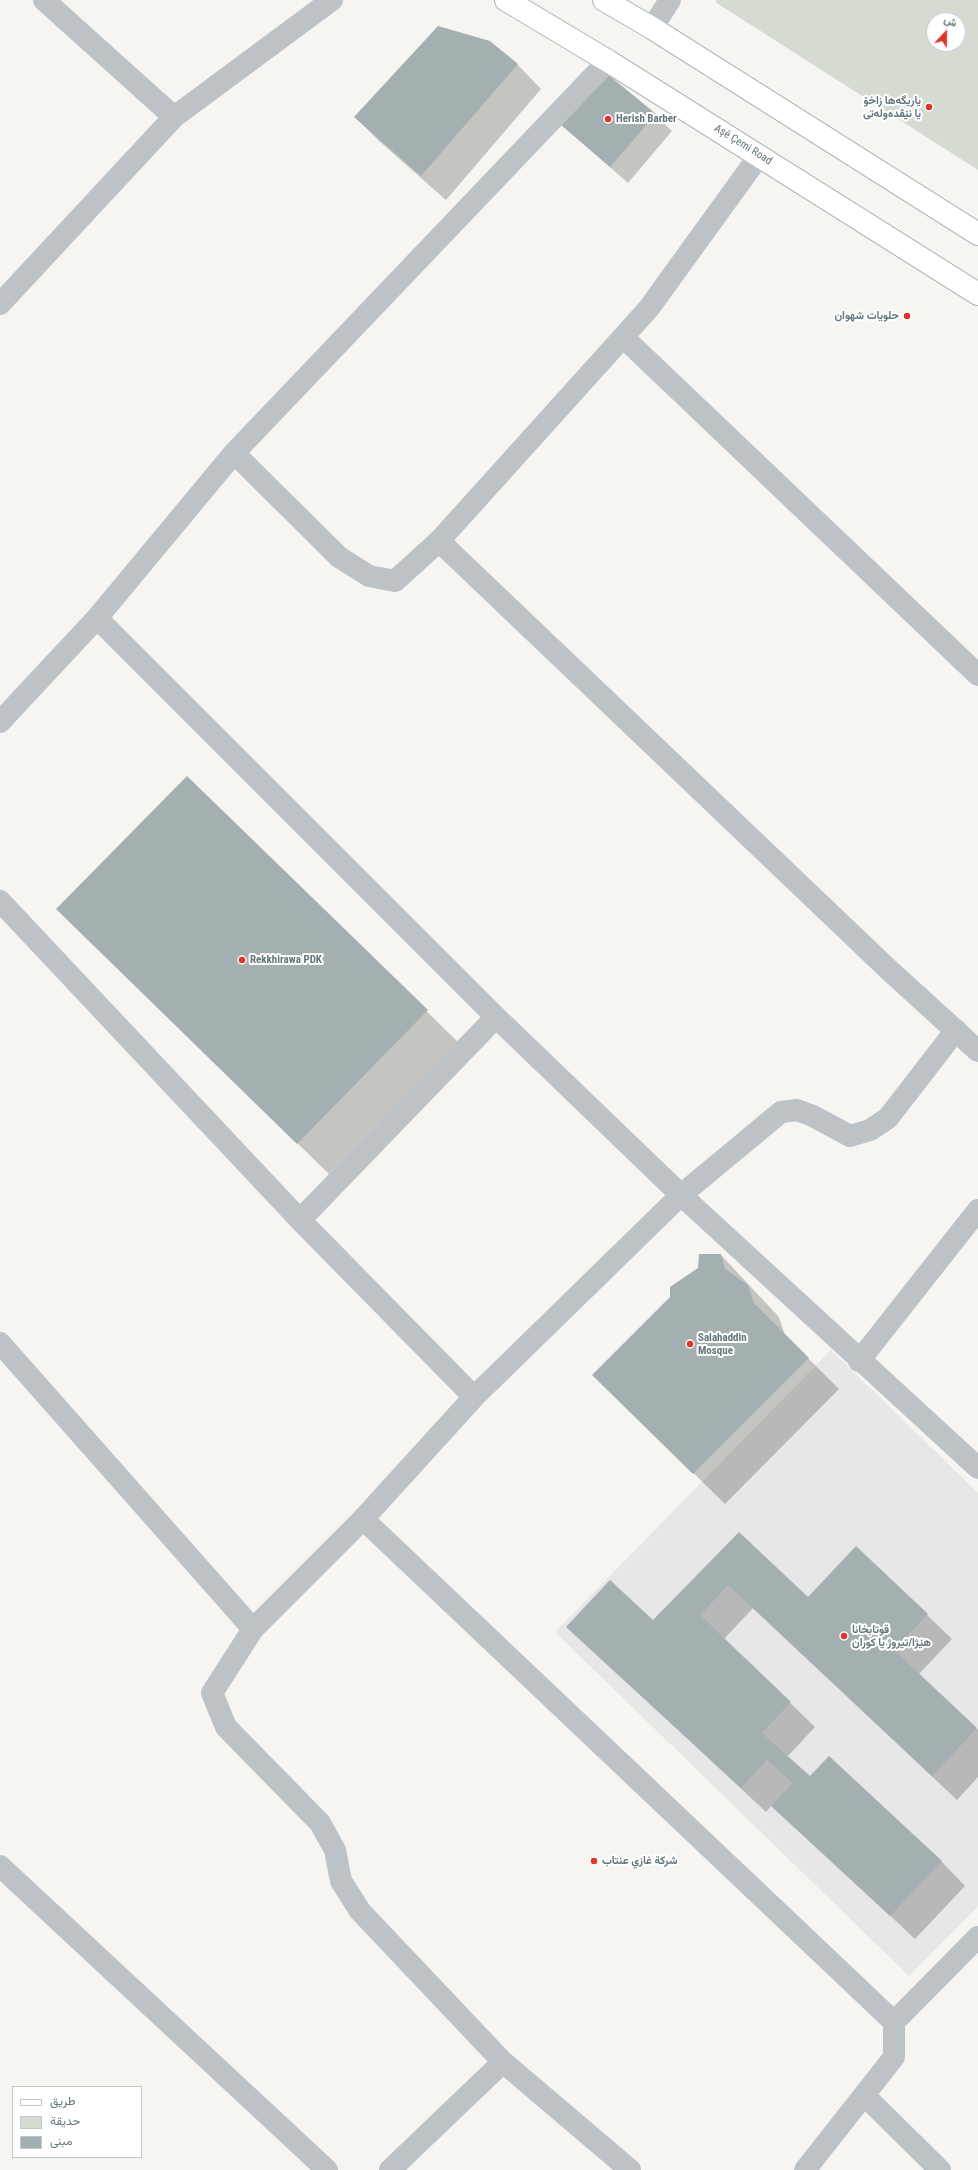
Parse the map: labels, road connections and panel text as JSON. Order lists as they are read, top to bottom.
{
  "streets": {
    "main road": ["Aşê Çemi Road"]
  },
  "places": [
    "یاریگه‌ها زاخۆ یا نێڤده‌وله‌تی",
    "Herish Barber",
    "حلويات شهوان",
    "Rekkhirawa PDK",
    "Salahaddin Mosque",
    "قوتابخانا هێژا/تيروژ يا كوران",
    "شركة غازي عنتاب"
  ],
  "legend": ["طريق", "حديقة", "مبنى"],
  "north": "top"
}
